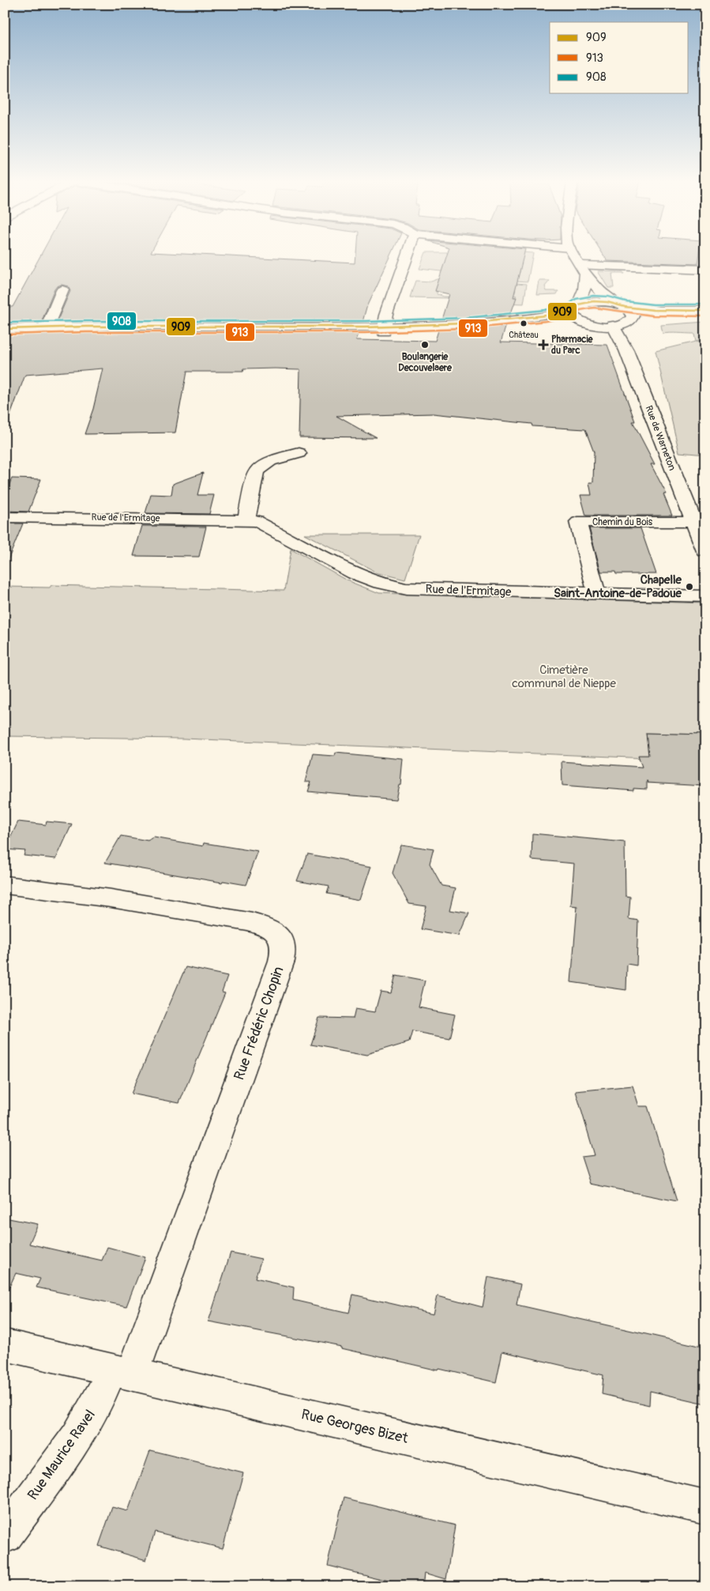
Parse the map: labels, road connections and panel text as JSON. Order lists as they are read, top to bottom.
{
  "streets": {
    "street": [
      "Rue de Warneton",
      "Rue de l'Ermitage",
      "Chemin du Bois",
      "Rue Frédéric Chopin",
      "Rue Georges Bizet",
      "Rue Maurice Ravel"
    ]
  },
  "crossings": [
    ["Rue de Warneton", "Chemin du Bois"],
    ["Rue de l'Ermitage", "Chemin du Bois"],
    ["Rue Frédéric Chopin", "Rue Georges Bizet"],
    ["Rue Frédéric Chopin", "Rue Maurice Ravel"],
    ["Rue Georges Bizet", "Rue Maurice Ravel"]
  ],
  "parks": ["Cimetière communal de Nieppe"],
  "places": {
    "other": ["Château", "Boulangerie Decouvelaere", "Chapelle Saint-Antoine-de-Padoue"],
    "health": ["Pharmacie du Parc"]
  },
  "lines": ["transit line 908", "transit line 909", "transit line 913"],
  "legend": ["909", "913", "908"]
}
